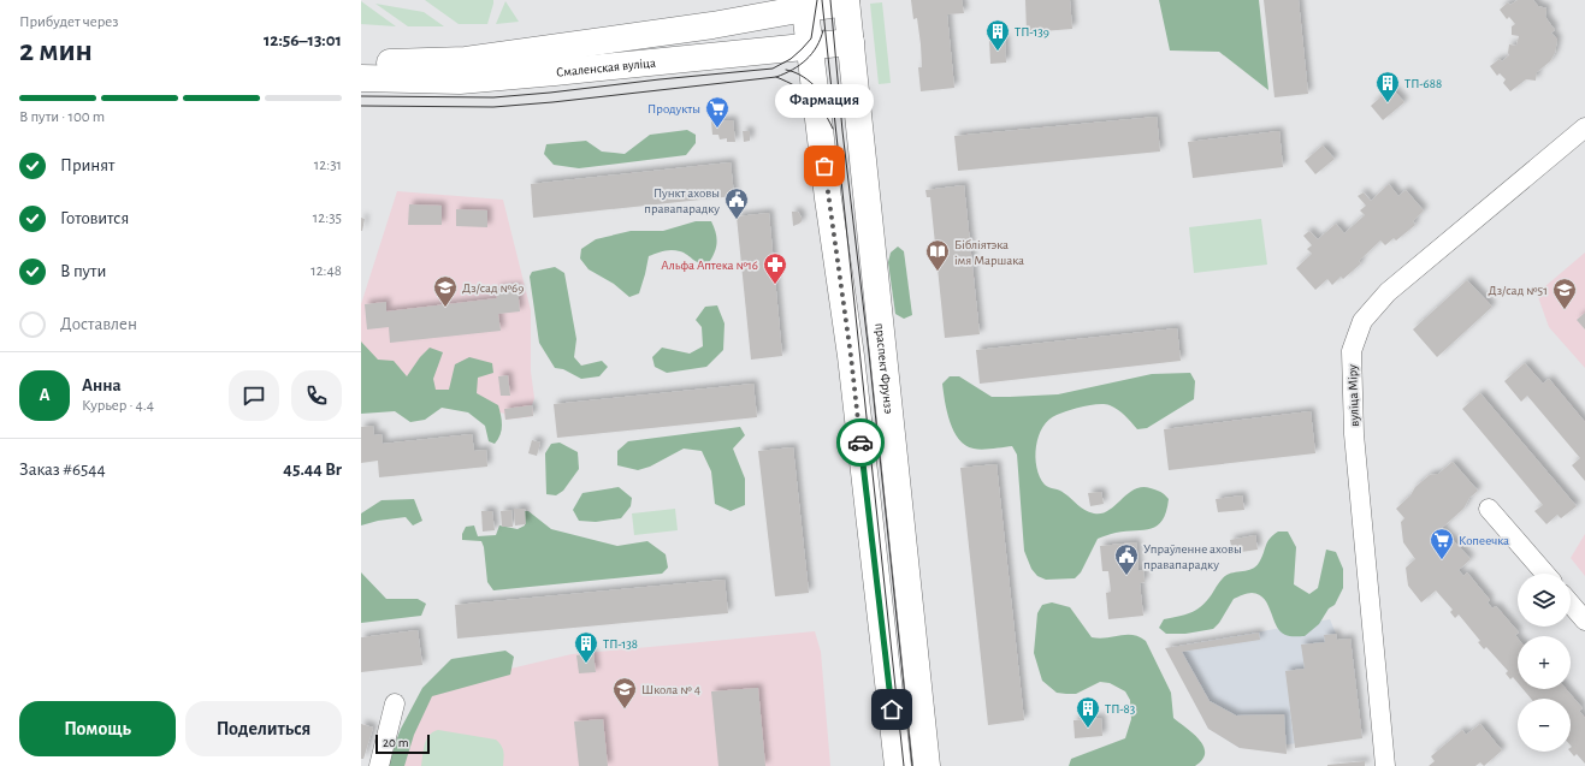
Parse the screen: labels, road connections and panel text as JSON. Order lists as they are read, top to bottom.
{
  "streets": {
    "main road": ["Смаленская вуліца", "праспект Фрунзэ"],
    "street": ["вуліца Міру"]
  },
  "crossings": [
    ["Смаленская вуліца", "праспект Фрунзэ"]
  ],
  "places": {
    "building": [
      "ТП-139",
      "ТП-688",
      "ТП-138",
      "ТП-83"
    ],
    "supermarket": ["Продукты", "Копеечка"],
    "other": ["Фармация"],
    "public building": ["Пункт аховы правапарадку", "Упраўленне аховы правапарадку"],
    "library": ["Бібліятэка імя Маршака"],
    "pharmacy": ["Альфа Аптека №16"],
    "school or university": ["Дз/сад №69", "Дз/сад №51", "Школа № 4"]
  },
  "scale_bar": "20 m",
  "page": {
    "heading": ["2 мин", "Прибудет через", "12:56–13:01"],
    "panel": [
      "Анна",
      "Курьер · 4.4",
      "Заказ #6544",
      "45.44 Br"
    ],
    "bar": "В пути · 100 m",
    "bubble": "Фармация",
    "list": [
      ["Принят", "12:31"],
      ["Готовится", "12:35"],
      ["В пути", "12:48"],
      "Доставлен"
    ],
    "round": "А",
    "map_buttons": ["+", "−"],
    "buttons": ["Помощь", "Поделиться"],
    "scale": "20 m"
  }
}
